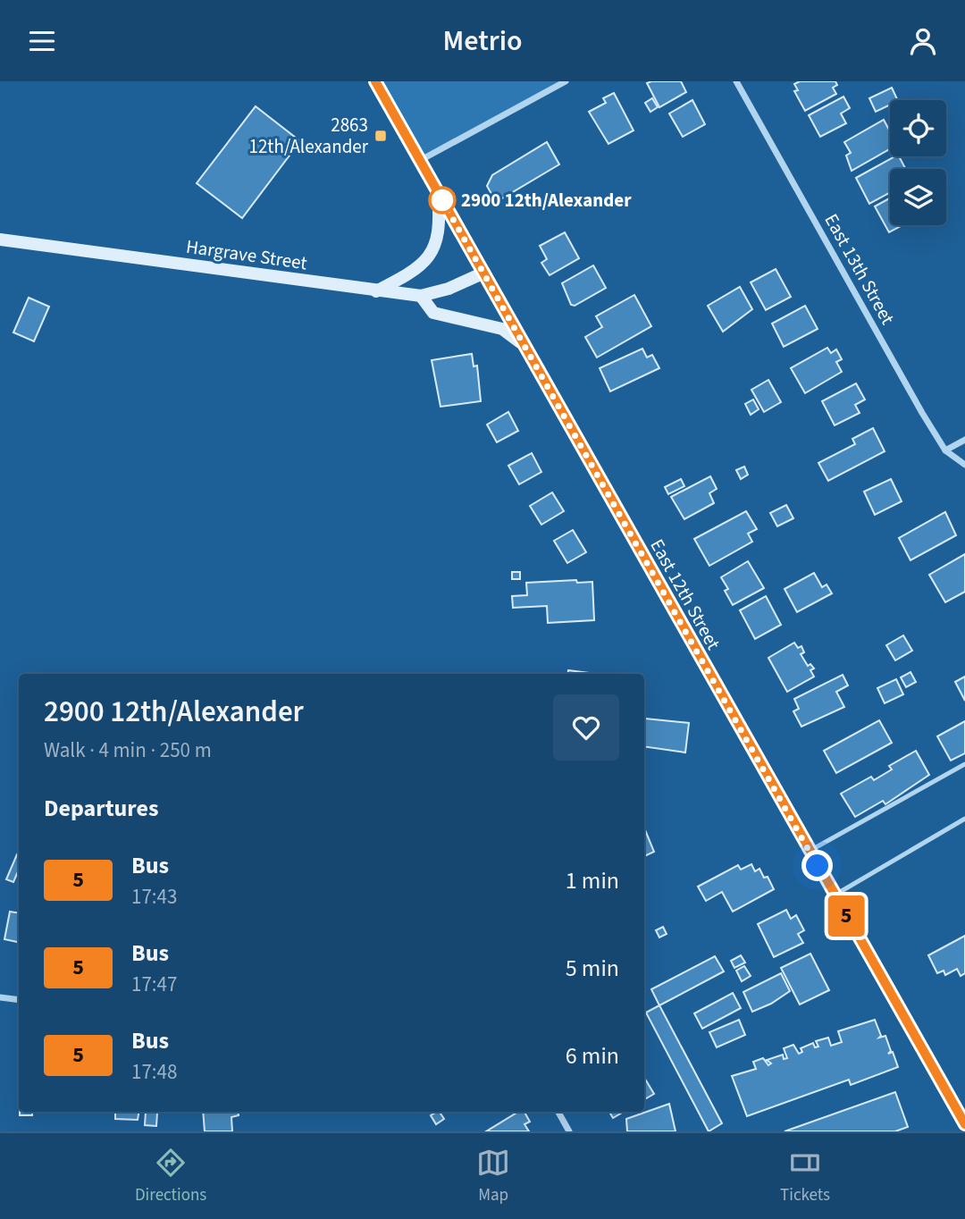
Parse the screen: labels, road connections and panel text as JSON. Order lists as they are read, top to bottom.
{
  "streets": {
    "street": ["Hargrave Street", "East 13th Street", "East 12th Street"]
  },
  "crossings": [
    ["Hargrave Street", "East 12th Street"]
  ],
  "places": {
    "transit": ["2863 12th/Alexander"],
    "other": ["2900 12th/Alexander"]
  },
  "lines": ["bus line 5"],
  "page": {
    "header": "Metrio",
    "on_map": "5",
    "heading": [
      ["2900 12th/Alexander", "Walk · 4 min · 250 m"],
      "Departures"
    ],
    "list": [
      {
        "mark": "5",
        "name": "Bus",
        "note": "17:43",
        "value": "1 min"
      },
      {
        "mark": "5",
        "name": "Bus",
        "note": "17:47",
        "value": "5 min"
      },
      {
        "mark": "5",
        "name": "Bus",
        "note": "17:48",
        "value": "6 min"
      }
    ],
    "tabs": ["Directions", "Map", "Tickets"]
  }
}
